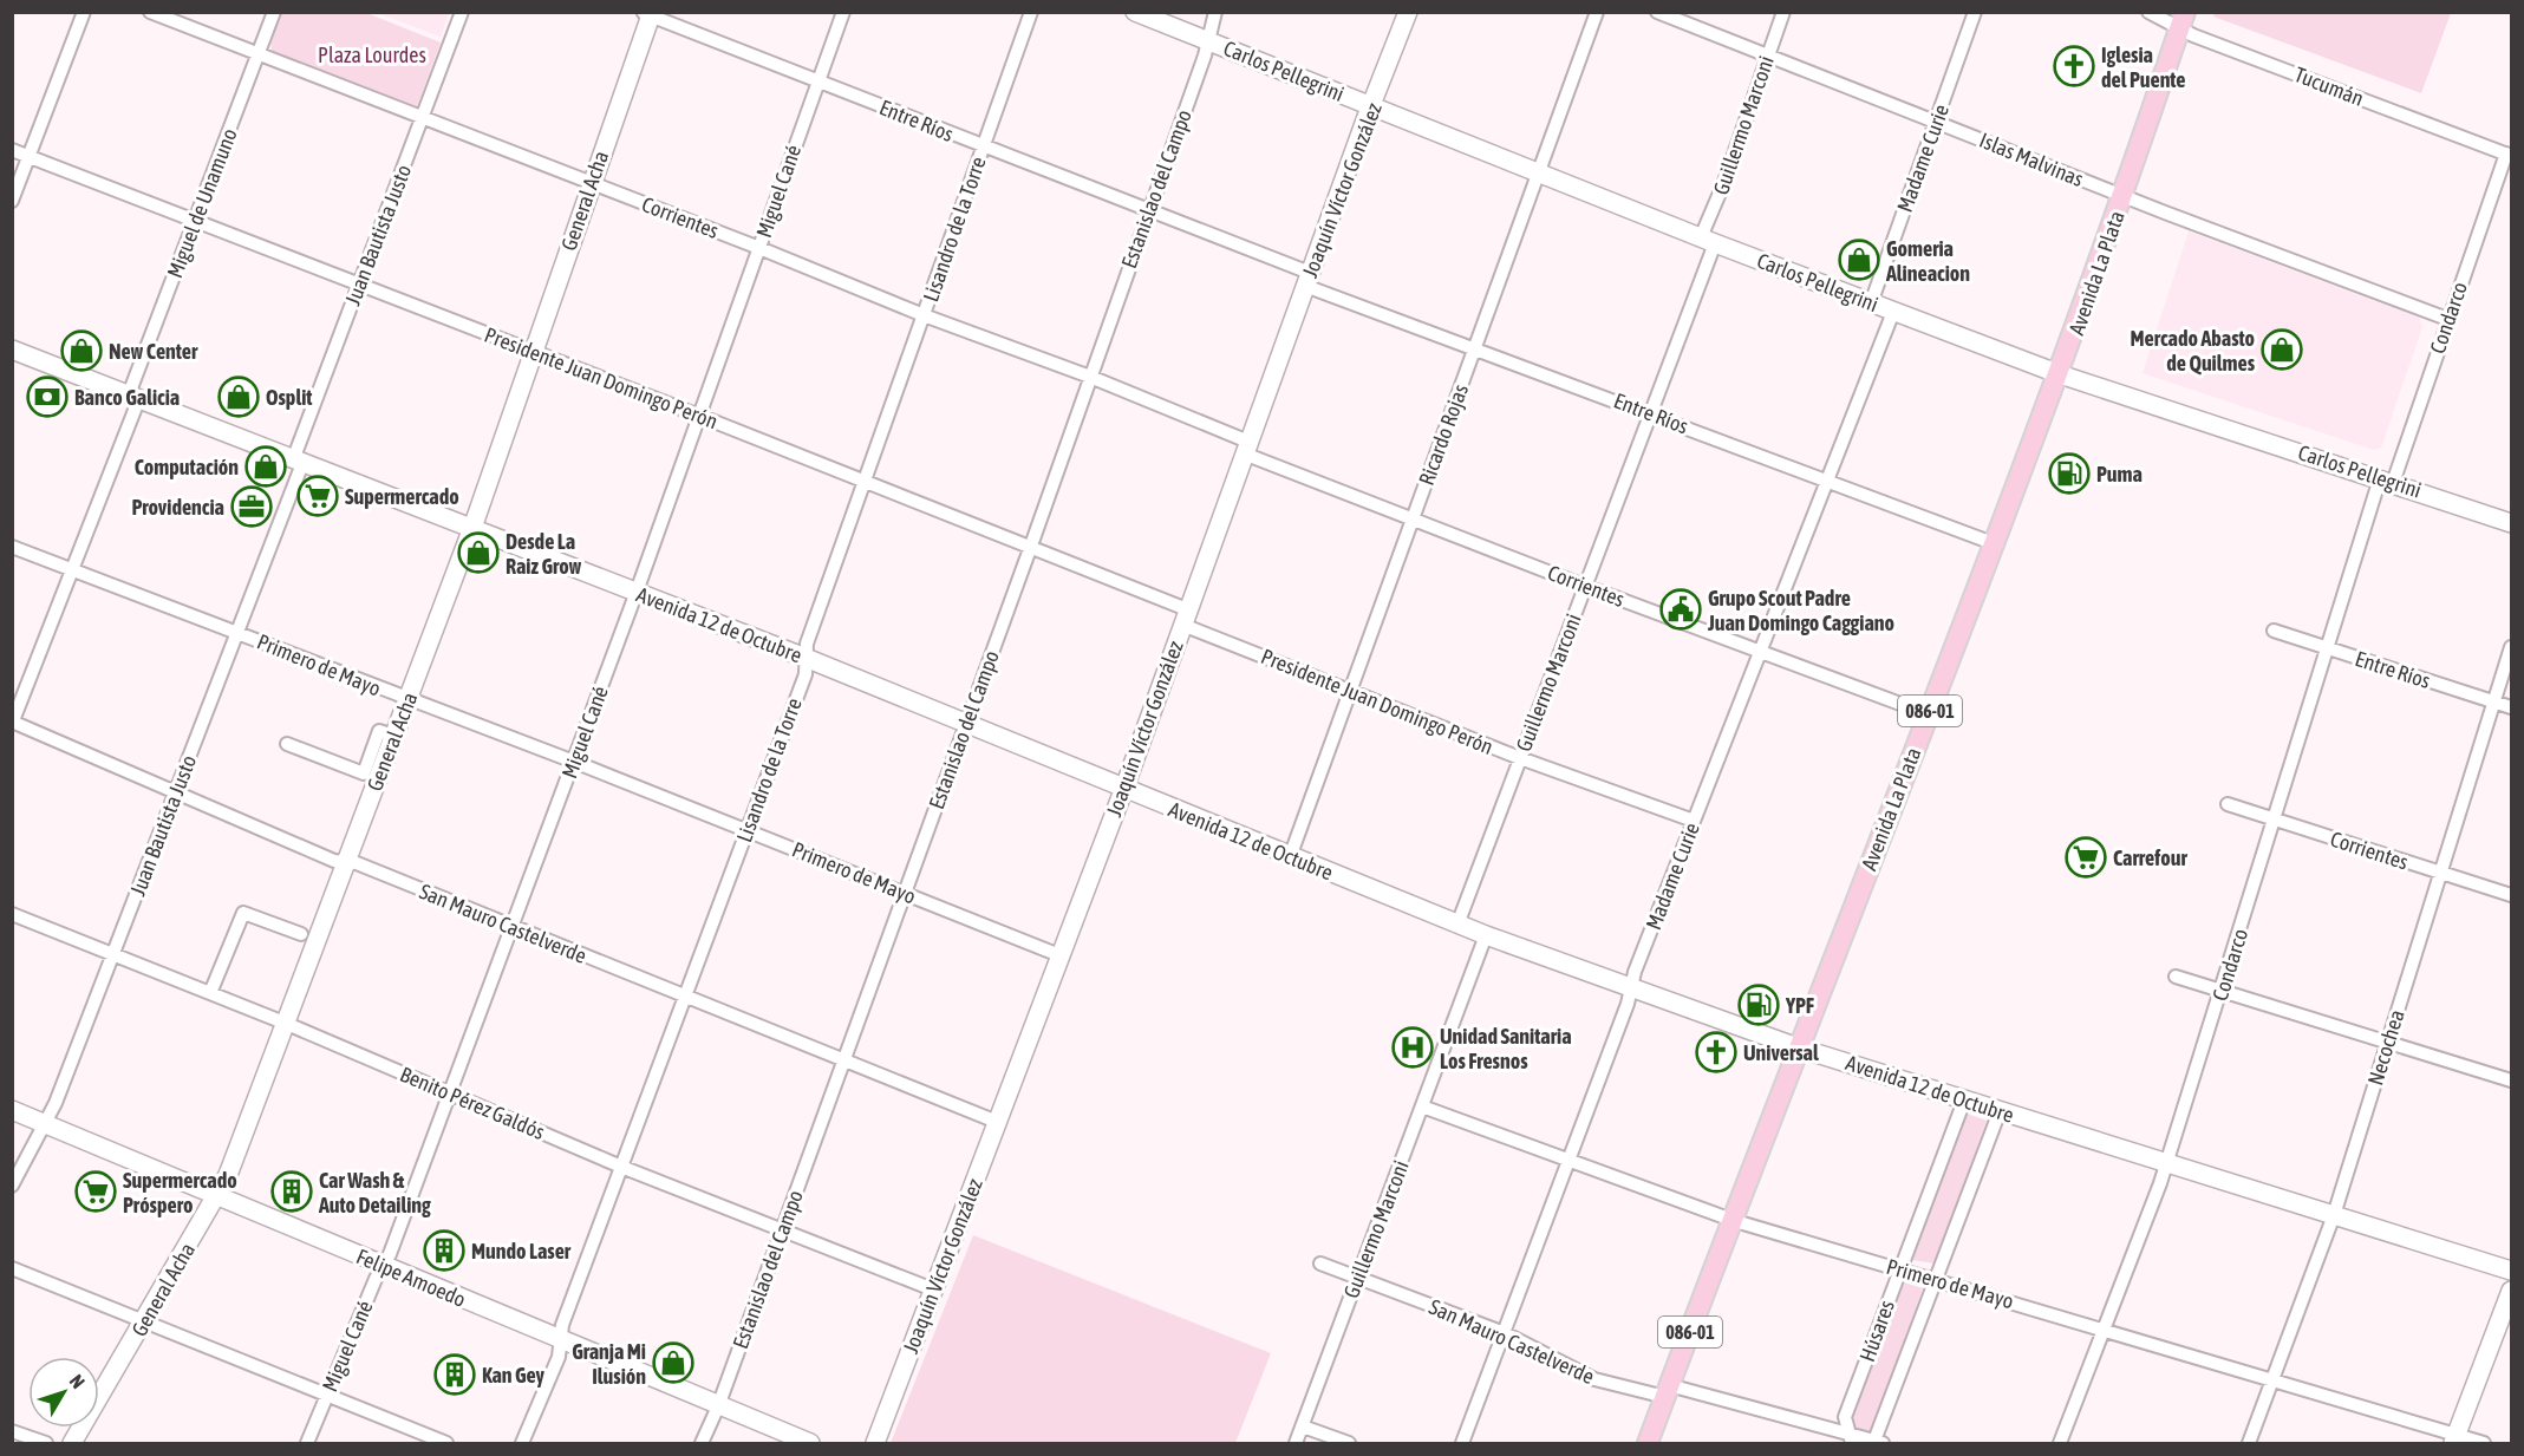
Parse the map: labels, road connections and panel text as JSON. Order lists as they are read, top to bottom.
{
  "streets": {
    "main road": ["Avenida La Plata", "086-01"],
    "street": [
      "Carlos Pellegrini",
      "Tucumán",
      "Entre Ríos",
      "Guillermo Marconi",
      "Madame Curie",
      "Islas Malvinas",
      "Estanislao del Campo",
      "Joaquín Víctor González",
      "Miguel Cané",
      "General Acha",
      "Miguel de Unamuno",
      "Corrientes",
      "Lisandro de la Torre",
      "Juan Bautista Justo",
      "Condarco",
      "Presidente Juan Domingo Perón",
      "Ricardo Rojas",
      "Avenida 12 de Octubre",
      "Primero de Mayo",
      "San Mauro Castelverde",
      "Necochea",
      "Benito Pérez Galdós",
      "Felipe Amoedo",
      "Húsares"
    ]
  },
  "crossings": [
    ["Carlos Pellegrini", "Guillermo Marconi"],
    ["Carlos Pellegrini", "Madame Curie"],
    ["Carlos Pellegrini", "Estanislao del Campo"],
    ["Carlos Pellegrini", "Joaquín Víctor González"],
    ["Carlos Pellegrini", "Avenida La Plata"],
    ["Carlos Pellegrini", "Condarco"],
    ["Carlos Pellegrini", "Ricardo Rojas"],
    ["Tucumán", "Avenida La Plata"],
    ["Tucumán", "Condarco"],
    ["Entre Ríos", "Guillermo Marconi"],
    ["Entre Ríos", "Madame Curie"],
    ["Entre Ríos", "Estanislao del Campo"],
    ["Entre Ríos", "Joaquín Víctor González"],
    ["Entre Ríos", "Miguel Cané"],
    ["Entre Ríos", "General Acha"],
    ["Entre Ríos", "Lisandro de la Torre"],
    ["Entre Ríos", "Avenida La Plata"],
    ["Entre Ríos", "Condarco"],
    ["Entre Ríos", "Ricardo Rojas"],
    ["Entre Ríos", "Necochea"],
    ["Guillermo Marconi", "Islas Malvinas"],
    ["Guillermo Marconi", "Corrientes"],
    ["Guillermo Marconi", "Presidente Juan Domingo Perón"],
    ["Guillermo Marconi", "Avenida 12 de Octubre"],
    ["Guillermo Marconi", "Primero de Mayo"],
    ["Guillermo Marconi", "San Mauro Castelverde"],
    ["Madame Curie", "Islas Malvinas"],
    ["Madame Curie", "Corrientes"],
    ["Madame Curie", "Presidente Juan Domingo Perón"],
    ["Madame Curie", "Avenida 12 de Octubre"],
    ["Madame Curie", "Primero de Mayo"],
    ["Madame Curie", "San Mauro Castelverde"],
    ["Islas Malvinas", "Avenida La Plata"],
    ["Islas Malvinas", "Condarco"],
    ["Estanislao del Campo", "Corrientes"],
    ["Estanislao del Campo", "Presidente Juan Domingo Perón"],
    ["Estanislao del Campo", "Avenida 12 de Octubre"],
    ["Estanislao del Campo", "Primero de Mayo"],
    ["Estanislao del Campo", "San Mauro Castelverde"],
    ["Estanislao del Campo", "Benito Pérez Galdós"],
    ["Estanislao del Campo", "Felipe Amoedo"],
    ["Joaquín Víctor González", "Corrientes"],
    ["Joaquín Víctor González", "Presidente Juan Domingo Perón"],
    ["Joaquín Víctor González", "Avenida 12 de Octubre"],
    ["Joaquín Víctor González", "Primero de Mayo"],
    ["Joaquín Víctor González", "San Mauro Castelverde"],
    ["Joaquín Víctor González", "Benito Pérez Galdós"],
    ["Miguel Cané", "Corrientes"],
    ["Miguel Cané", "Presidente Juan Domingo Perón"],
    ["Miguel Cané", "Avenida 12 de Octubre"],
    ["Miguel Cané", "Primero de Mayo"],
    ["Miguel Cané", "San Mauro Castelverde"],
    ["Miguel Cané", "Benito Pérez Galdós"],
    ["Miguel Cané", "Felipe Amoedo"],
    ["General Acha", "Corrientes"],
    ["General Acha", "Presidente Juan Domingo Perón"],
    ["General Acha", "Avenida 12 de Octubre"],
    ["General Acha", "Primero de Mayo"],
    ["General Acha", "San Mauro Castelverde"],
    ["General Acha", "Benito Pérez Galdós"],
    ["General Acha", "Felipe Amoedo"],
    ["Miguel de Unamuno", "Corrientes"],
    ["Miguel de Unamuno", "Presidente Juan Domingo Perón"],
    ["Miguel de Unamuno", "Avenida 12 de Octubre"],
    ["Miguel de Unamuno", "Primero de Mayo"],
    ["Miguel de Unamuno", "San Mauro Castelverde"],
    ["Corrientes", "Lisandro de la Torre"],
    ["Corrientes", "Juan Bautista Justo"],
    ["Corrientes", "Avenida La Plata"],
    ["Corrientes", "Condarco"],
    ["Corrientes", "Ricardo Rojas"],
    ["Corrientes", "Necochea"],
    ["Lisandro de la Torre", "Presidente Juan Domingo Perón"],
    ["Lisandro de la Torre", "Avenida 12 de Octubre"],
    ["Lisandro de la Torre", "Primero de Mayo"],
    ["Lisandro de la Torre", "San Mauro Castelverde"],
    ["Lisandro de la Torre", "Benito Pérez Galdós"],
    ["Lisandro de la Torre", "Felipe Amoedo"],
    ["Juan Bautista Justo", "Presidente Juan Domingo Perón"],
    ["Juan Bautista Justo", "Avenida 12 de Octubre"],
    ["Juan Bautista Justo", "Primero de Mayo"],
    ["Juan Bautista Justo", "San Mauro Castelverde"],
    ["Juan Bautista Justo", "Benito Pérez Galdós"],
    ["Juan Bautista Justo", "Felipe Amoedo"],
    ["Avenida La Plata", "Avenida 12 de Octubre"],
    ["Avenida La Plata", "Primero de Mayo"],
    ["Avenida La Plata", "San Mauro Castelverde"],
    ["Condarco", "Avenida 12 de Octubre"],
    ["Condarco", "Primero de Mayo"],
    ["Presidente Juan Domingo Perón", "Ricardo Rojas"],
    ["Ricardo Rojas", "Avenida 12 de Octubre"],
    ["Avenida 12 de Octubre", "Necochea"],
    ["Avenida 12 de Octubre", "Húsares"],
    ["Primero de Mayo", "Necochea"],
    ["Primero de Mayo", "Húsares"],
    ["San Mauro Castelverde", "Húsares"]
  ],
  "parks": ["Plaza Lourdes"],
  "places": {
    "church": ["Iglesia del Puente", "Universal"],
    "shop": [
      "Gomeria Alineacion",
      "Mercado Abasto de Quilmes",
      "New Center",
      "Osplit",
      "Computación",
      "Desde La Raiz Grow",
      "Granja Mi Ilusión"
    ],
    "bank": ["Banco Galicia"],
    "fuel station": ["Puma", "YPF"],
    "supermarket": ["Supermercado", "Carrefour", "Supermercado Próspero"],
    "office": ["Providencia"],
    "public building": ["Grupo Scout Padre Juan Domingo Caggiano"],
    "hospital": ["Unidad Sanitaria Los Fresnos"],
    "building": ["Car Wash & Auto Detailing", "Mundo Laser", "Kan Gey"]
  },
  "north": "top right"
}
